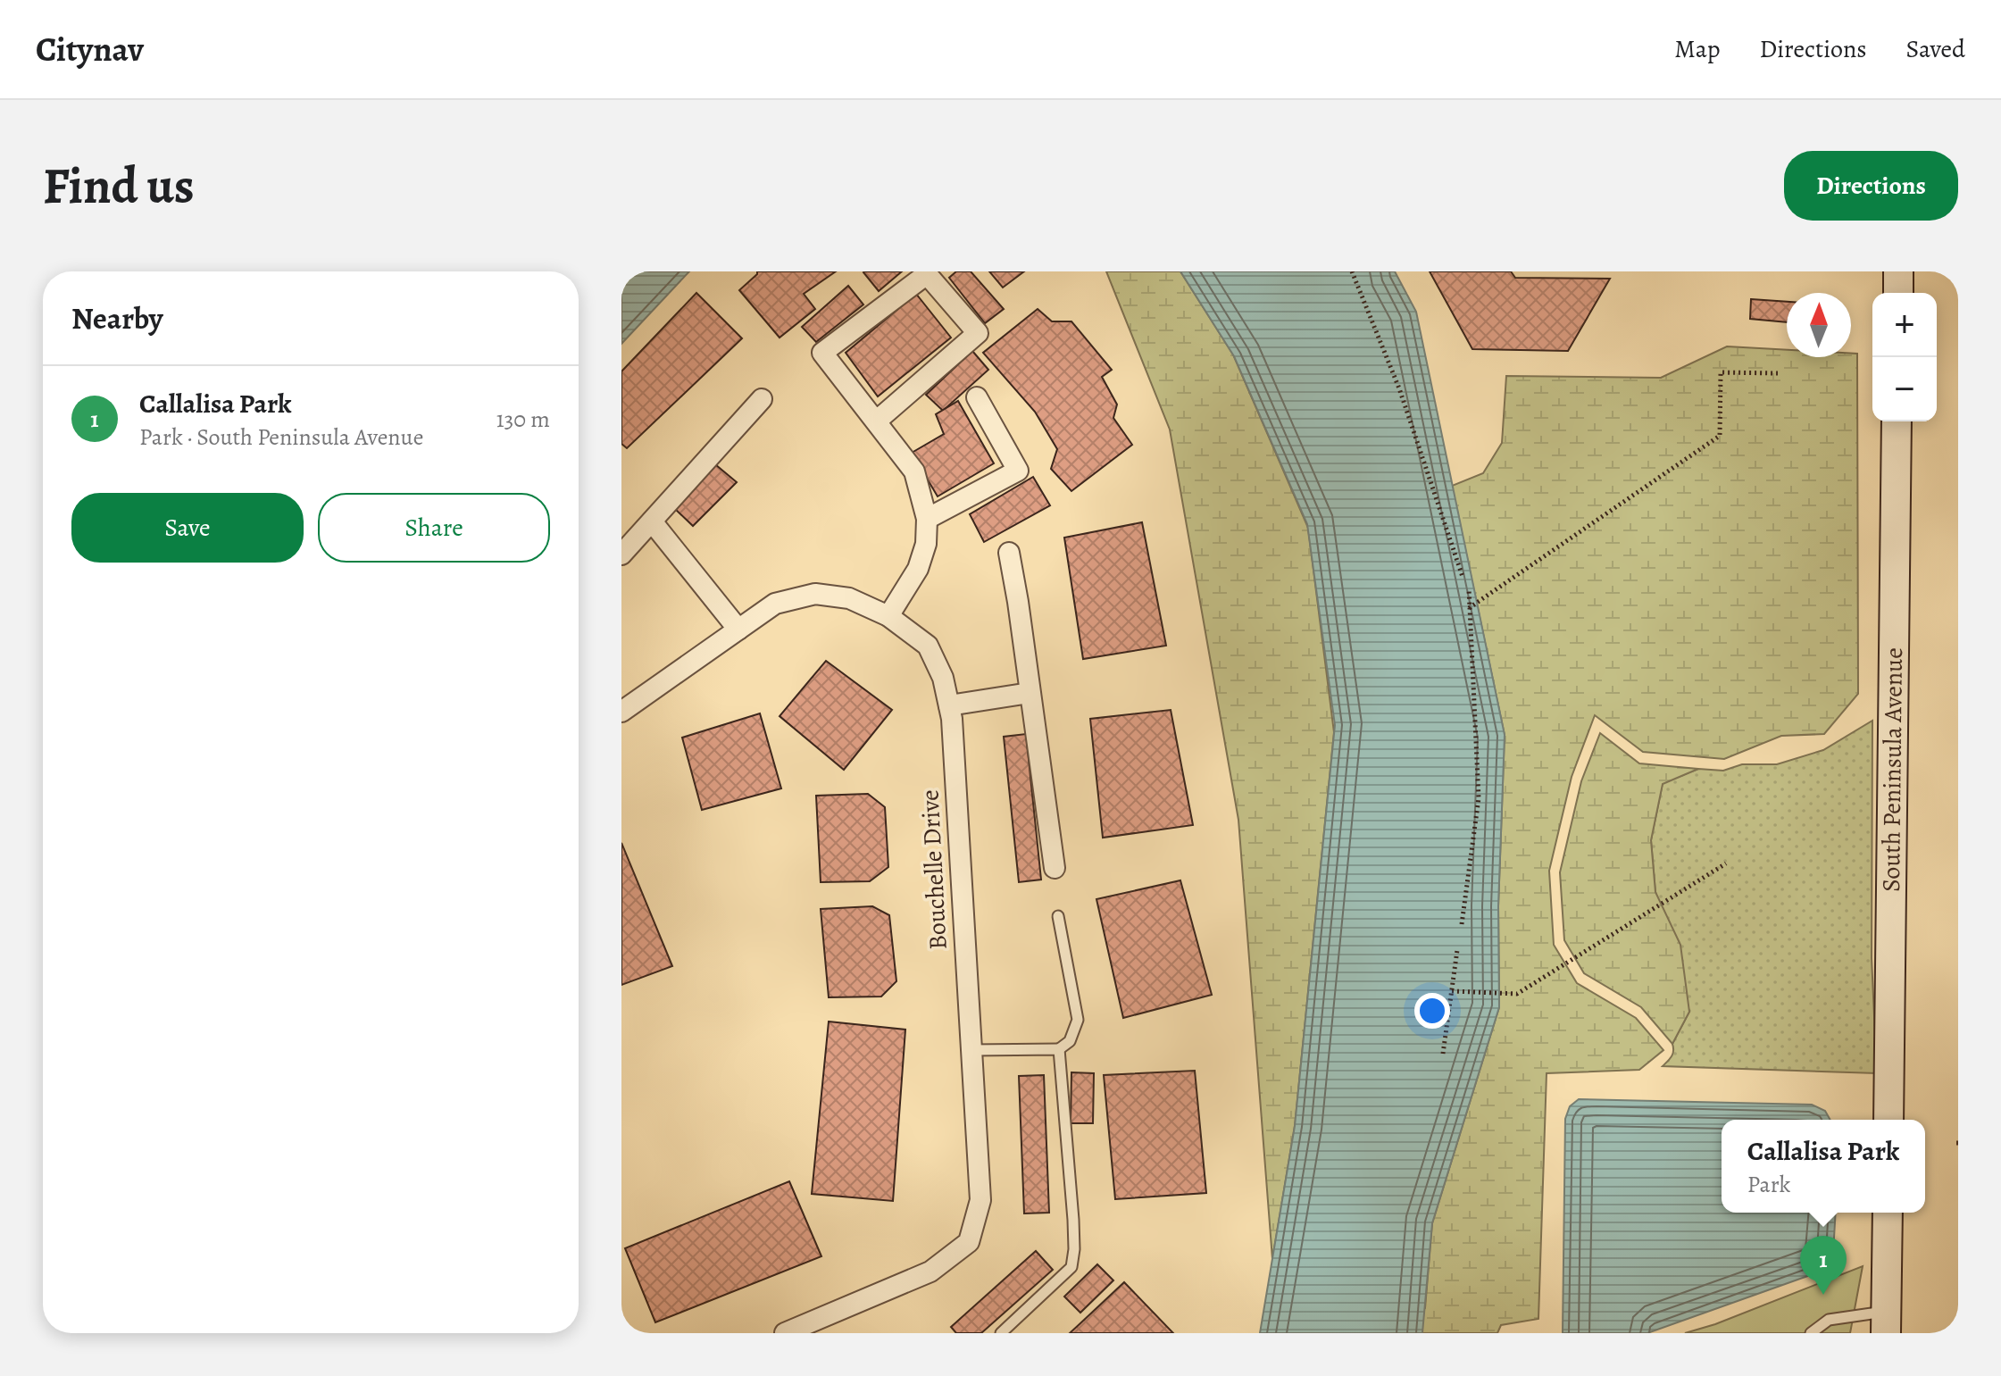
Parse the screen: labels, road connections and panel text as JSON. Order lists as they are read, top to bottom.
{
  "streets": {
    "main road": ["South Peninsula Avenue"],
    "street": ["Bouchelle Drive"]
  },
  "north": "top",
  "page": {
    "header": "Citynav",
    "nav": ["Map", "Directions", "Saved"],
    "buttons": [
      "Directions",
      ["Save", "Share"]
    ],
    "title": "Find us",
    "heading": "Nearby",
    "map_buttons": ["+", "−"],
    "list": [
      {
        "mark": "1",
        "name": "Callalisa Park",
        "note": "Park · South Peninsula Avenue",
        "value": "130 m"
      }
    ],
    "popup": ["Callalisa Park", "Park"],
    "pins": "1"
  }
}
